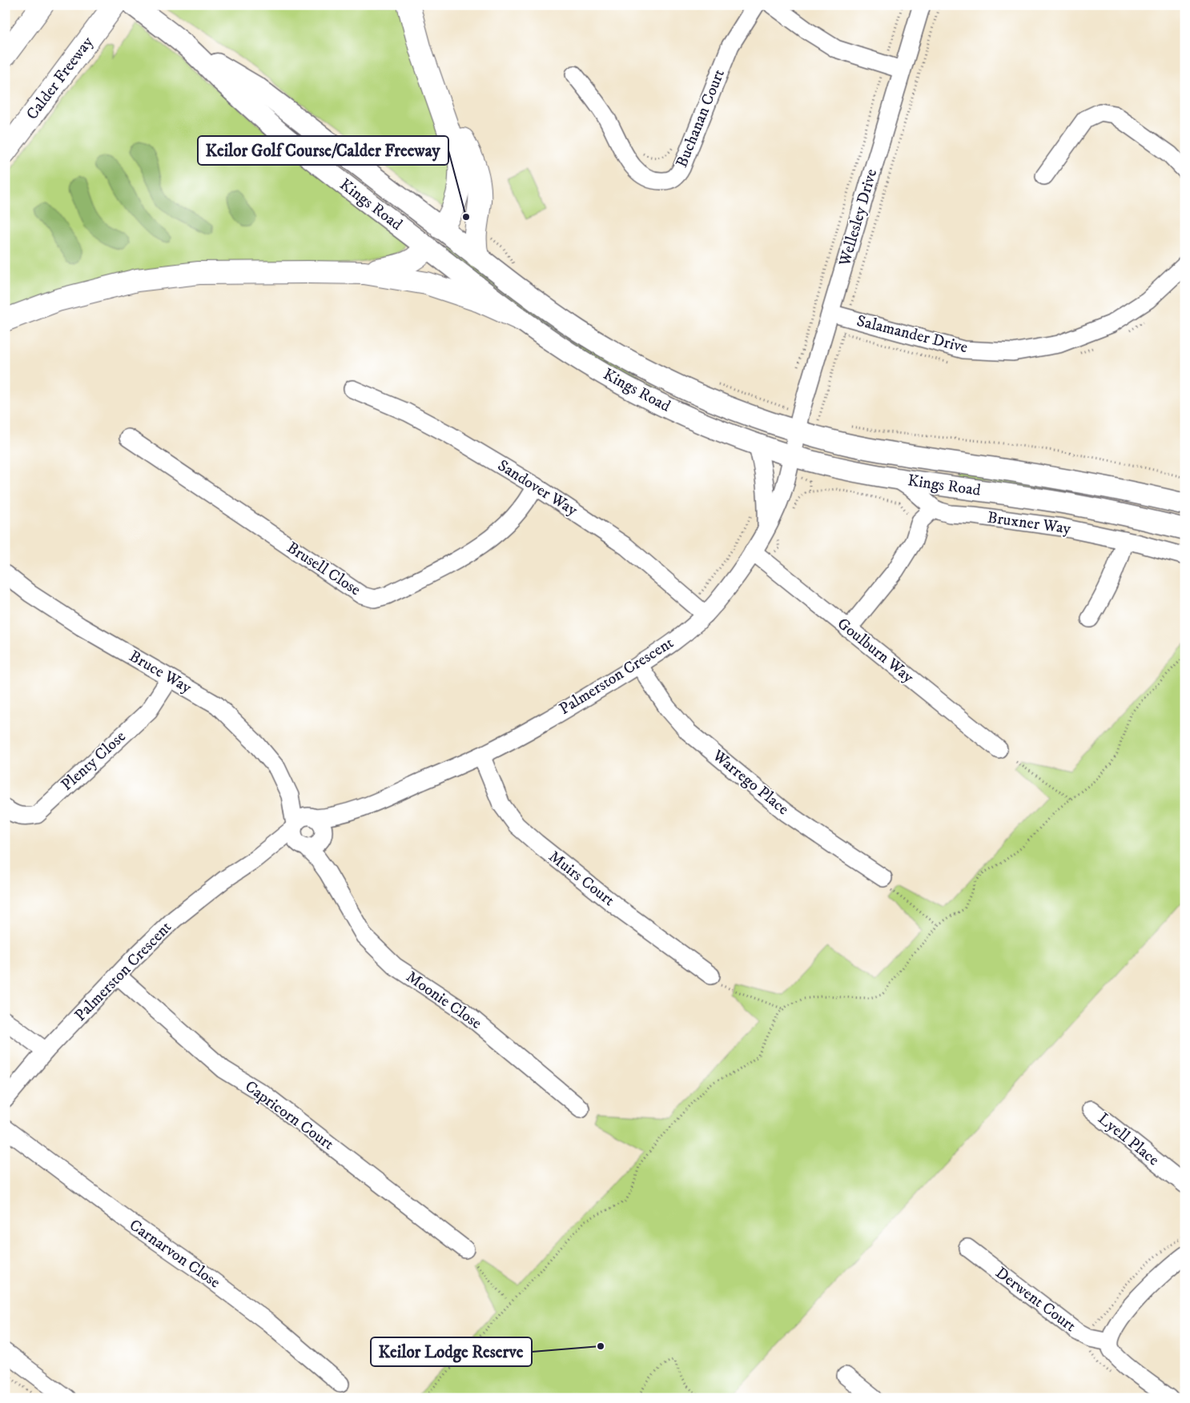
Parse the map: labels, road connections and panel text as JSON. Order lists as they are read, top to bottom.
{
  "streets": {
    "highway": ["Calder Freeway"],
    "main road": ["Kings Road"],
    "street": [
      "Buchanan Court",
      "Wellesley Drive",
      "Salamander Drive",
      "Sandover Way",
      "Bruxner Way",
      "Brusell Close",
      "Goulburn Way",
      "Bruce Way",
      "Palmerston Crescent",
      "Plenty Close",
      "Warrego Place",
      "Muirs Court",
      "Moonie Close",
      "Capricorn Court",
      "Lyell Place",
      "Carnarvon Close",
      "Derwent Court"
    ]
  },
  "crossings": [
    ["Kings Road", "Wellesley Drive"],
    ["Kings Road", "Bruxner Way"],
    ["Kings Road", "Palmerston Crescent"],
    ["Wellesley Drive", "Salamander Drive"],
    ["Wellesley Drive", "Palmerston Crescent"],
    ["Sandover Way", "Brusell Close"],
    ["Sandover Way", "Palmerston Crescent"],
    ["Goulburn Way", "Palmerston Crescent"],
    ["Bruce Way", "Palmerston Crescent"],
    ["Bruce Way", "Plenty Close"],
    ["Bruce Way", "Moonie Close"],
    ["Palmerston Crescent", "Warrego Place"],
    ["Palmerston Crescent", "Muirs Court"],
    ["Palmerston Crescent", "Moonie Close"],
    ["Palmerston Crescent", "Capricorn Court"]
  ],
  "places": ["Keilor Golf Course/Calder Freeway", "Keilor Lodge Reserve"]
}
